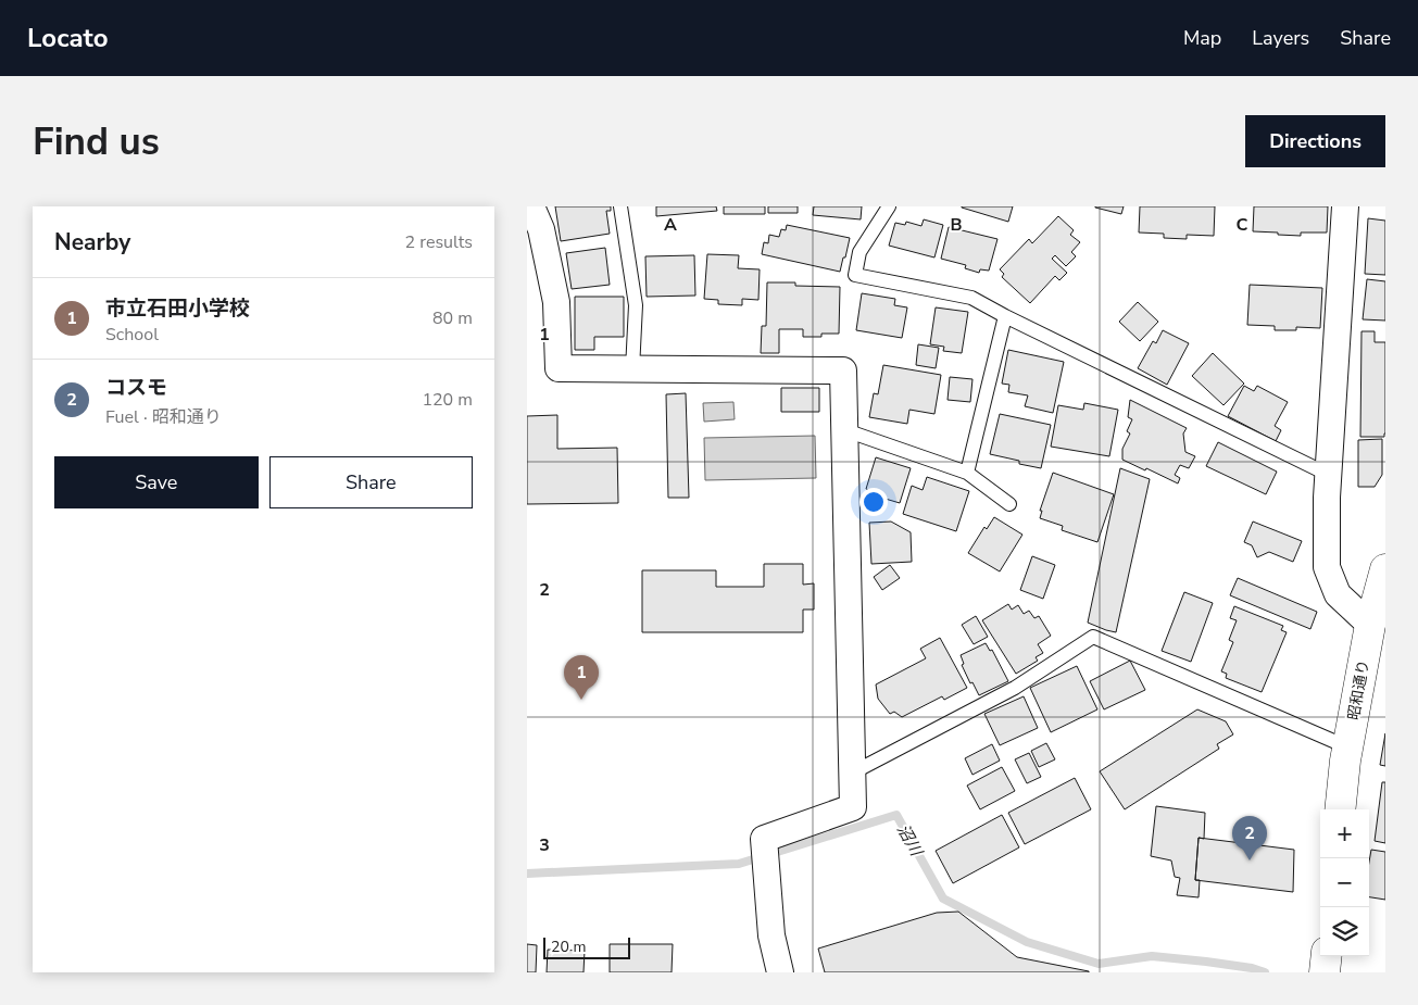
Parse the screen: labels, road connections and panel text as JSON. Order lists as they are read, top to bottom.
{
  "streets": {
    "street": ["昭和通り"]
  },
  "water": ["沼川"],
  "scale_bar": "20 m",
  "page": {
    "header": "Locato",
    "nav": ["Map", "Layers", "Share"],
    "buttons": [
      "Directions",
      ["Save", "Share"]
    ],
    "title": "Find us",
    "heading": ["Nearby", "2 results"],
    "list": [
      {
        "mark": "1",
        "name": "市立石田小学校",
        "note": "School",
        "value": "80 m"
      },
      {
        "mark": "2",
        "name": "コスモ",
        "note": "Fuel · 昭和通り",
        "value": "120 m"
      }
    ],
    "pins": ["1", "2"],
    "map_buttons": ["+", "−"],
    "scale": "20 m"
  },
  "grid": {
    "columns": ["A", "B", "C"],
    "rows": ["1", "2", "3"]
  }
}
